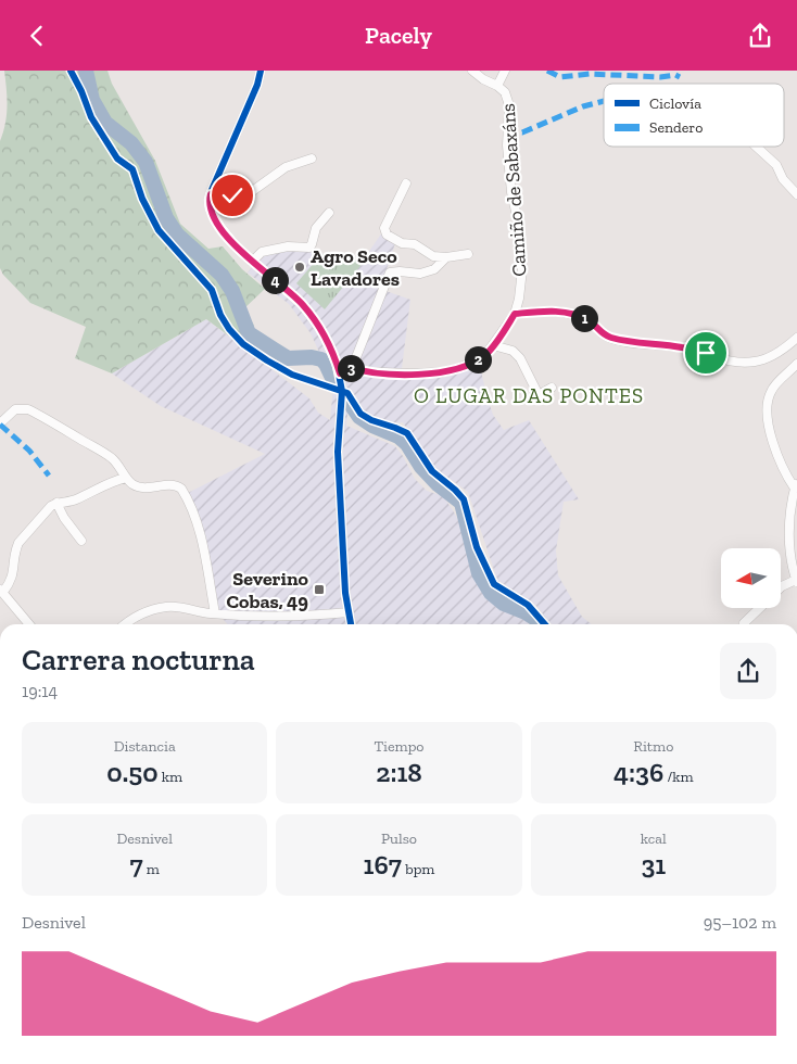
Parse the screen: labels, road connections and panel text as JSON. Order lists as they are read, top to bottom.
{
  "streets": {
    "street": ["Camiño de Sabaxáns"]
  },
  "districts": ["O LUGAR DAS PONTES"],
  "places": {
    "other": ["Agro Seco Lavadores"],
    "transit": ["Severino Cobas, 49"]
  },
  "legend": ["Ciclovía", "Sendero"],
  "north": "left",
  "page": {
    "header": "Pacely",
    "pins": [
      "4",
      "1",
      "2",
      "3"
    ],
    "heading": ["Carrera nocturna", "19:14"],
    "stats": [
      ["Distancia", "0.50 km"],
      ["Tiempo", "2:18"],
      ["Ritmo", "4:36 /km"],
      ["Desnivel", "7 m"],
      ["Pulso", "167 bpm"],
      ["kcal", "31"]
    ],
    "chart": ["Desnivel", "95–102 m"]
  }
}
